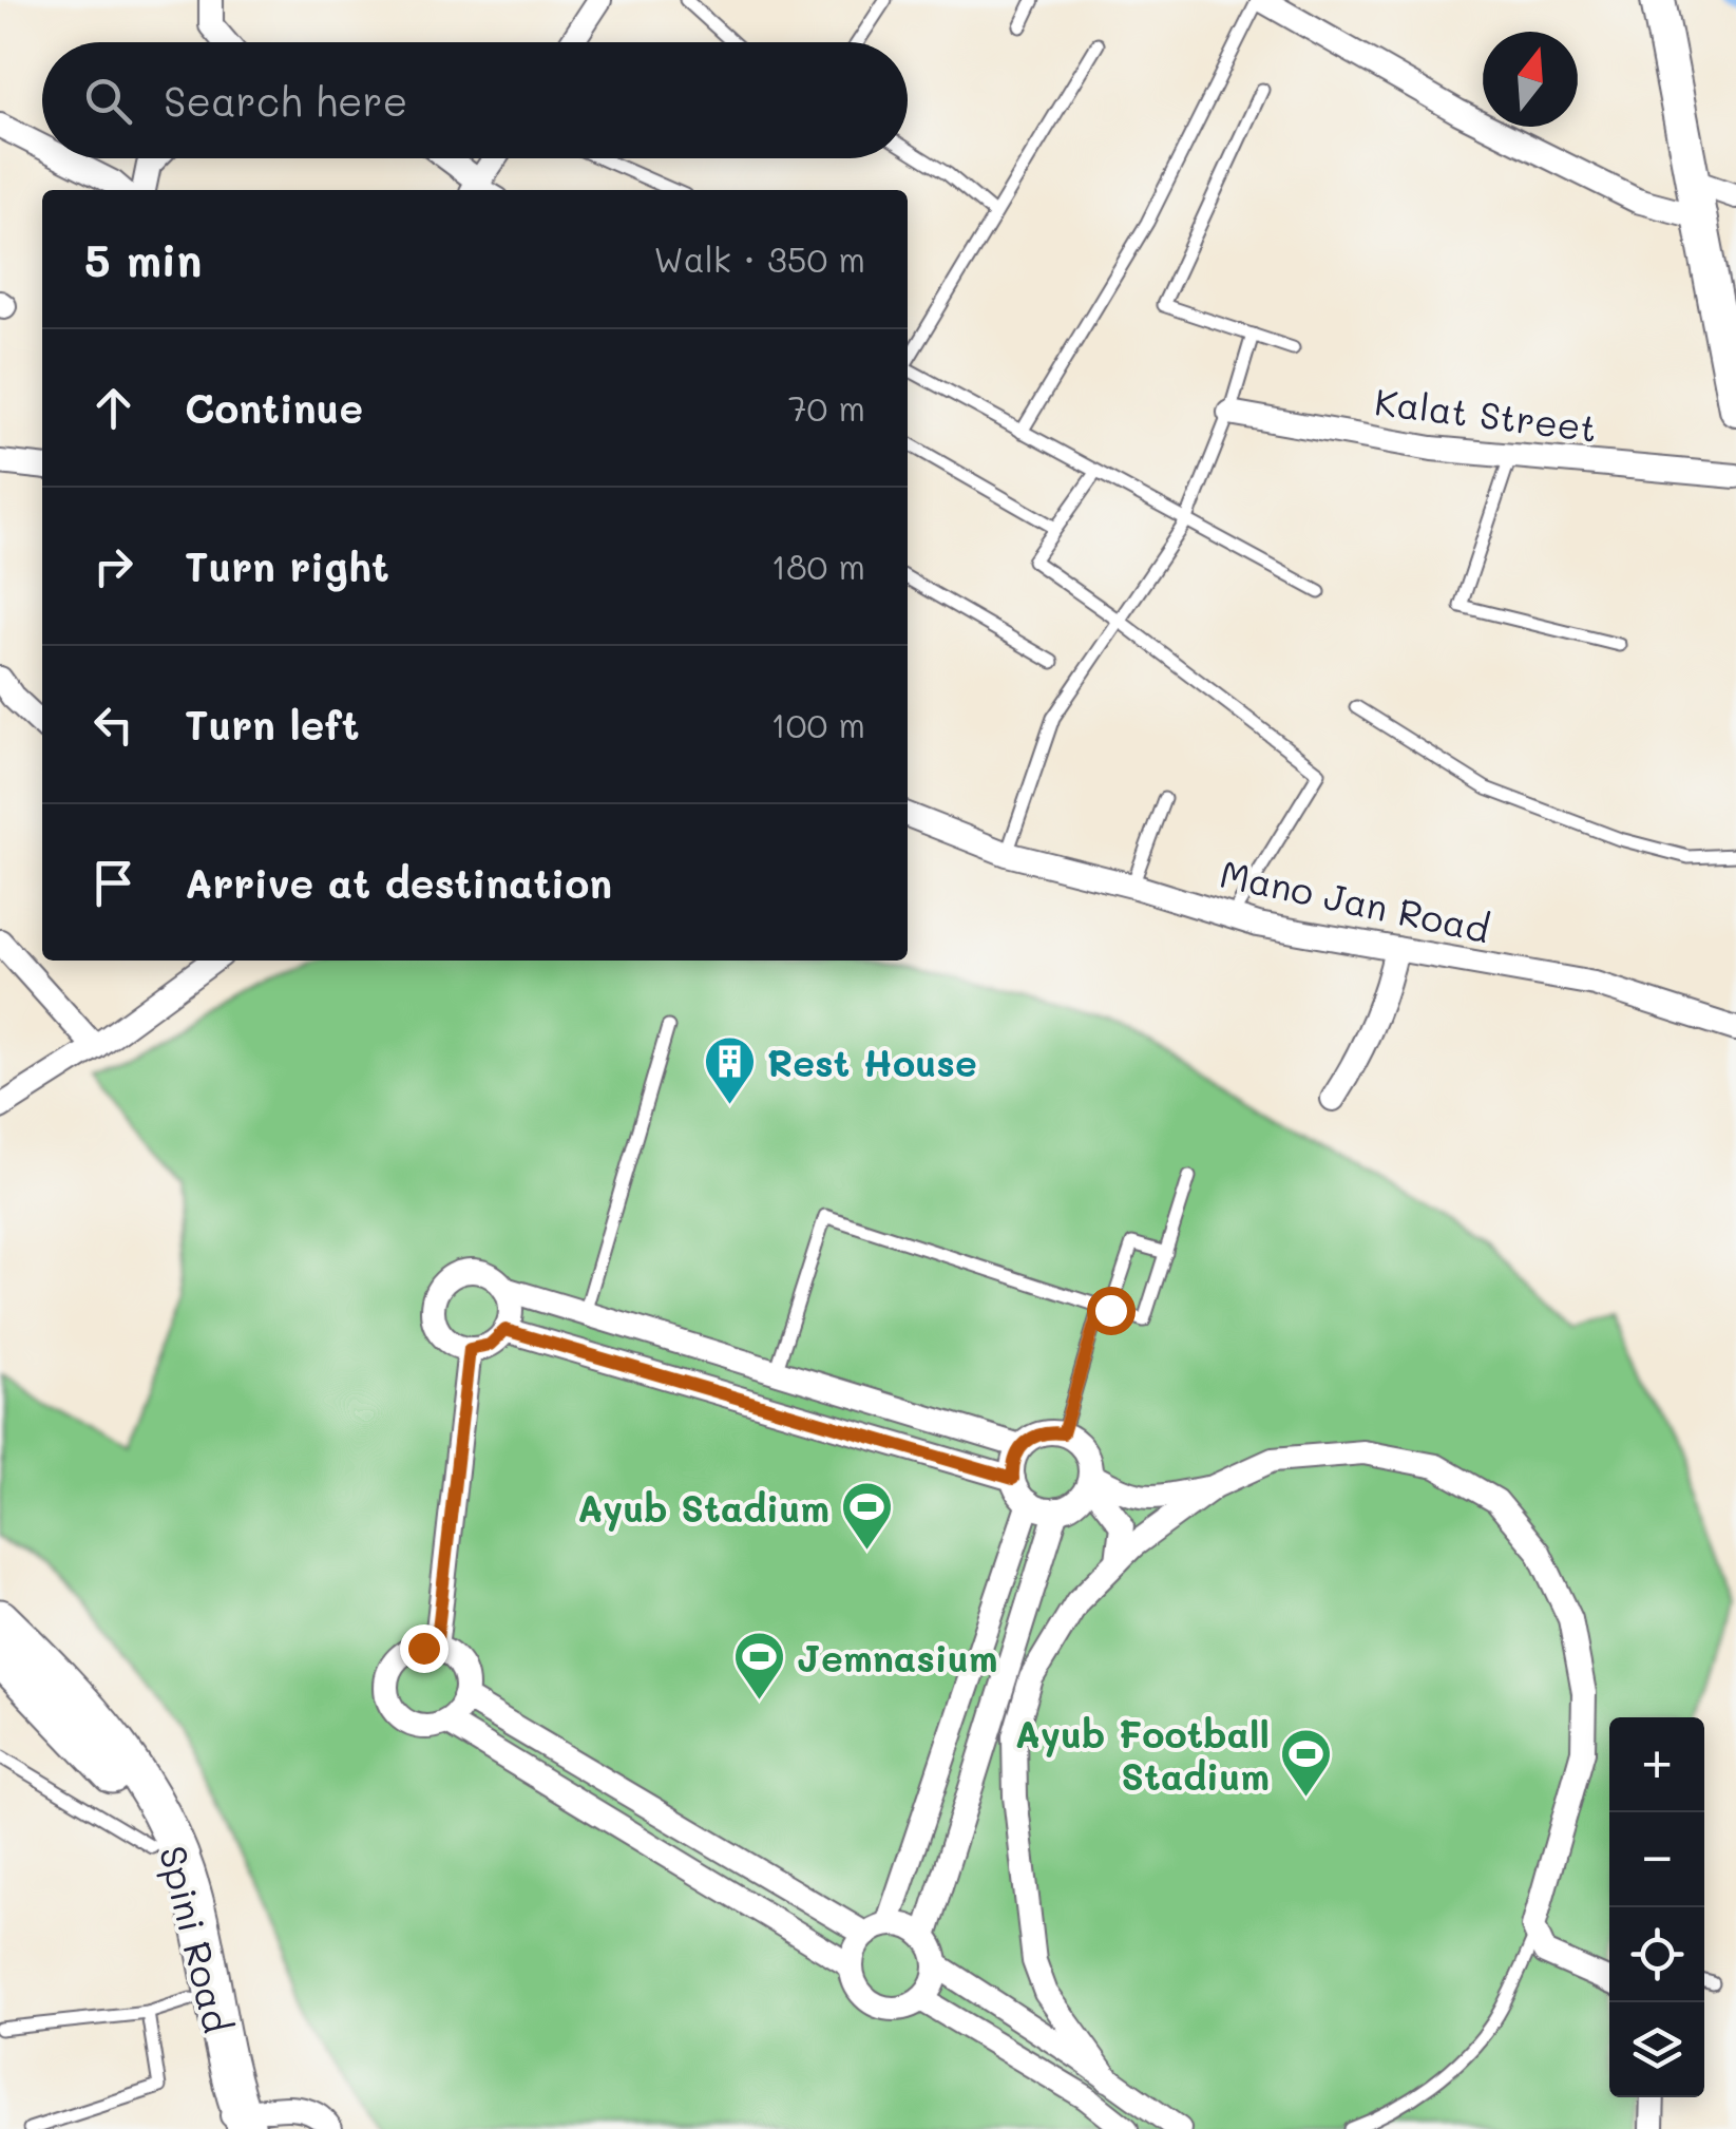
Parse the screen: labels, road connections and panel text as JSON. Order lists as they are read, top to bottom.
{
  "streets": {
    "main road": ["Spini Road"],
    "street": ["Kalat Street", "Mano Jan Road"]
  },
  "places": {
    "building": ["Rest House"],
    "sports": ["Ayub Stadium", "Jemnasium", "Ayub Football Stadium"]
  },
  "north": "top",
  "page": {
    "search": "Search here",
    "heading": ["5 min", "Walk · 350 m"],
    "list": [
      ["Continue", "70 m"],
      ["Turn right", "180 m"],
      ["Turn left", "100 m"],
      "Arrive at destination"
    ],
    "map_buttons": ["+", "−"]
  }
}
